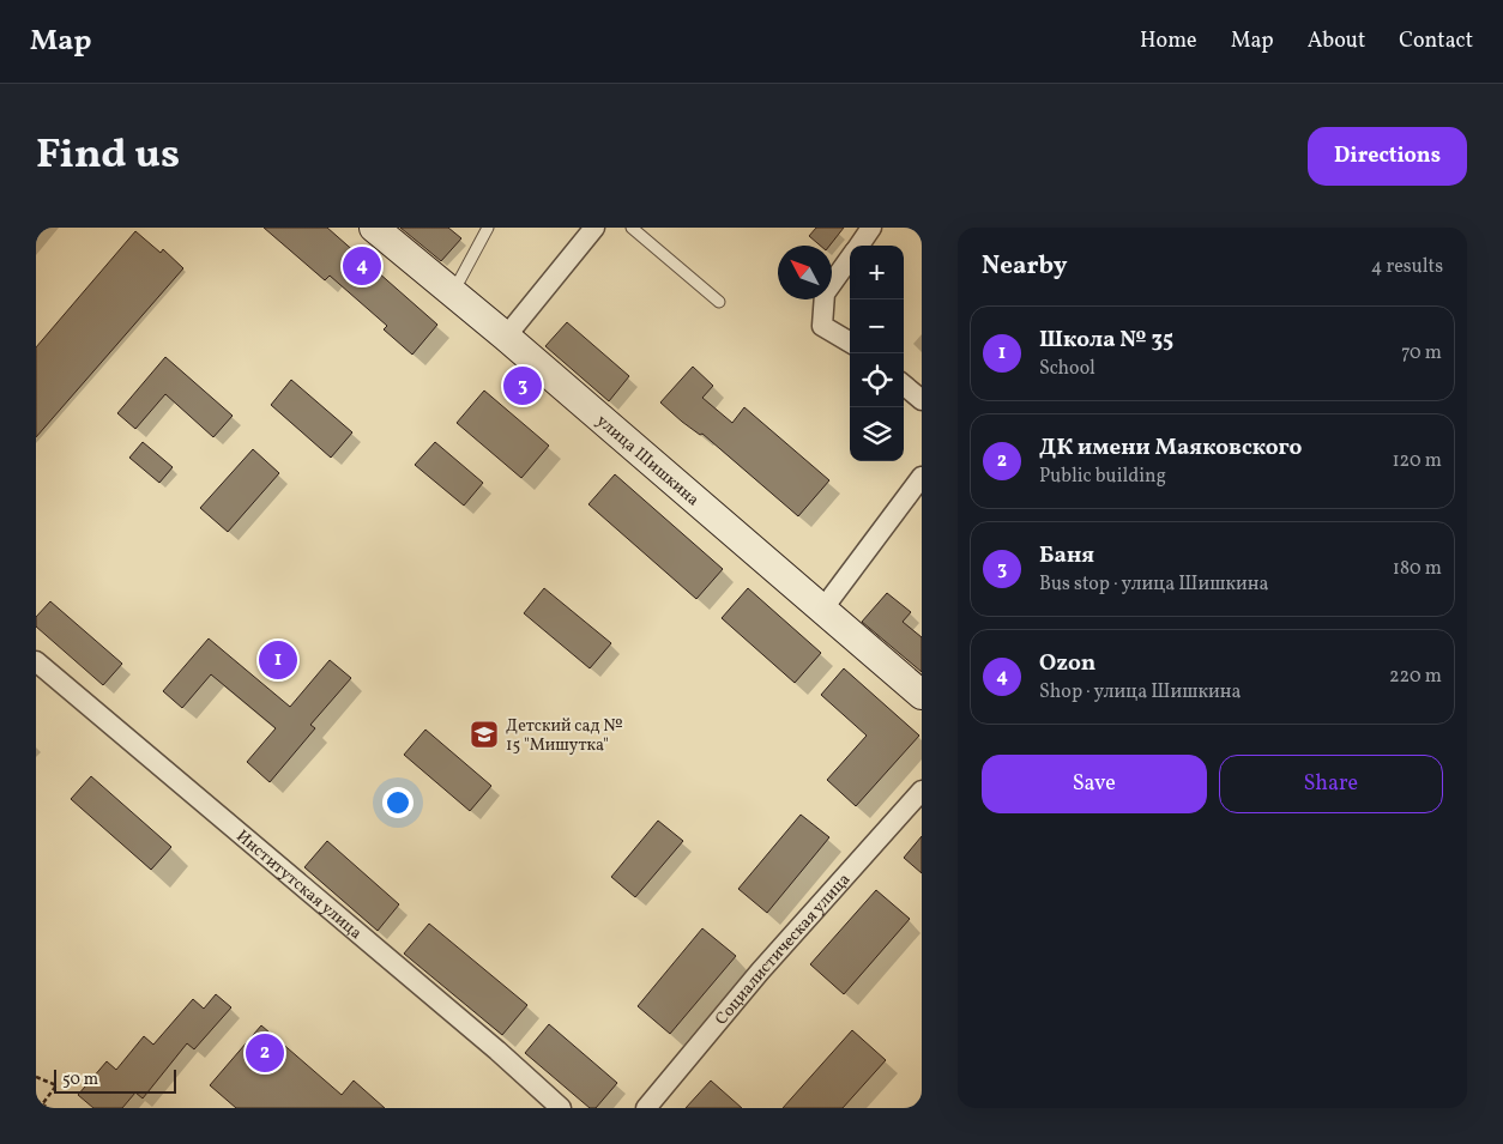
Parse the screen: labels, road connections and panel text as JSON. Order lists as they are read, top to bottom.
{
  "streets": {
    "main road": ["улица Шишкина"],
    "street": ["Институтская улица", "Социалистическая улица"]
  },
  "places": {
    "school or university": ["Детский сад № 15 \"Мишутка\""]
  },
  "scale_bar": "50 m",
  "north": "top left",
  "page": {
    "header": "Map",
    "nav": [
      "Home",
      "Map",
      "About",
      "Contact"
    ],
    "title": "Find us",
    "buttons": [
      "Directions",
      ["Save", "Share"]
    ],
    "heading": ["Nearby", "4 results"],
    "pins": [
      "4",
      "3",
      "1",
      "2"
    ],
    "map_buttons": ["+", "−"],
    "list": [
      {
        "mark": "1",
        "name": "Школа № 35",
        "note": "School",
        "value": "70 m"
      },
      {
        "mark": "2",
        "name": "ДК имени Маяковского",
        "note": "Public building",
        "value": "120 m"
      },
      {
        "mark": "3",
        "name": "Баня",
        "note": "Bus stop · улица Шишкина",
        "value": "180 m"
      },
      {
        "mark": "4",
        "name": "Ozon",
        "note": "Shop · улица Шишкина",
        "value": "220 m"
      }
    ],
    "scale": "50 m"
  }
}
